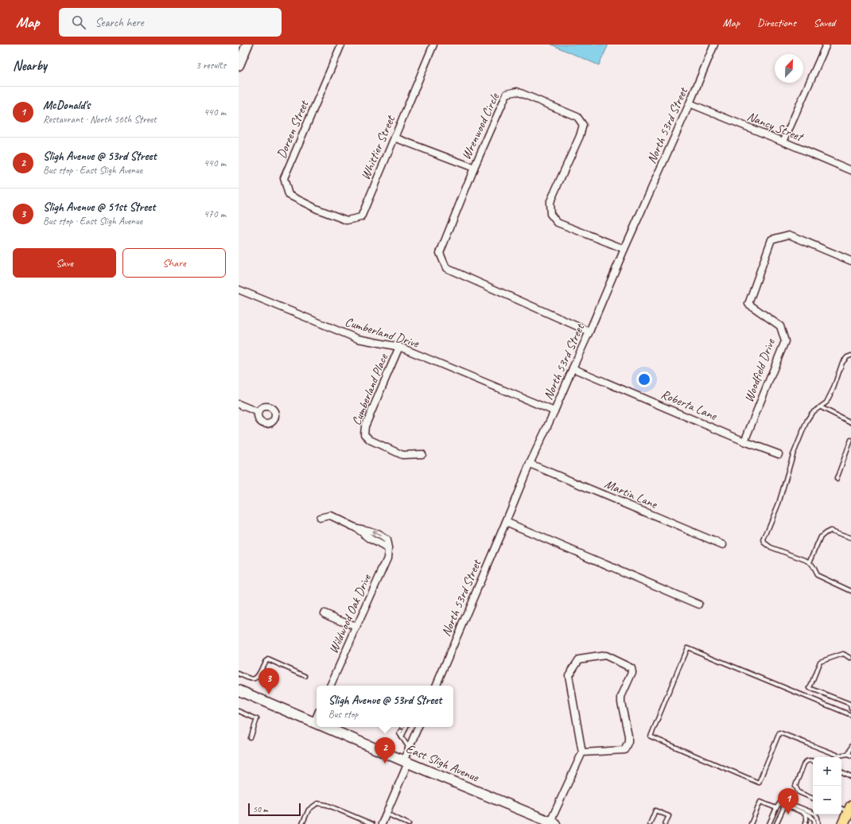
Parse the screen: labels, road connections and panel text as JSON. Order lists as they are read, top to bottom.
{
  "streets": {
    "street": [
      "North 53rd Street",
      "Wrenwood Circle",
      "Nancy Street",
      "Doreen Street",
      "Whittier Street",
      "Cumberland Drive",
      "Woodfield Drive",
      "Cumberland Place",
      "Roberta Lane",
      "Martin Lane",
      "Wildwood Oak Drive",
      "East Sligh Avenue"
    ]
  },
  "crossings": [
    ["North 53rd Street", "Wrenwood Circle"],
    ["North 53rd Street", "Nancy Street"],
    ["North 53rd Street", "Cumberland Drive"],
    ["North 53rd Street", "Roberta Lane"],
    ["North 53rd Street", "Martin Lane"],
    ["Doreen Street", "Whittier Street"],
    ["Cumberland Drive", "Cumberland Place"],
    ["Woodfield Drive", "Roberta Lane"]
  ],
  "scale_bar": "50 m",
  "north": "top right",
  "page": {
    "header": "Map",
    "search": "Search here",
    "nav": ["Map", "Directions", "Saved"],
    "heading": ["Nearby", "3 results"],
    "list": [
      {
        "mark": "1",
        "name": "McDonald's",
        "note": "Restaurant · North 56th Street",
        "value": "440 m"
      },
      {
        "mark": "2",
        "name": "Sligh Avenue @ 53rd Street",
        "note": "Bus stop · East Sligh Avenue",
        "value": "440 m"
      },
      {
        "mark": "3",
        "name": "Sligh Avenue @ 51st Street",
        "note": "Bus stop · East Sligh Avenue",
        "value": "470 m"
      }
    ],
    "buttons": ["Save", "Share"],
    "pins": ["3", "2", "1"],
    "popup": ["Sligh Avenue @ 53rd Street", "Bus stop"],
    "map_buttons": ["+", "−"],
    "scale": "50 m"
  }
}
